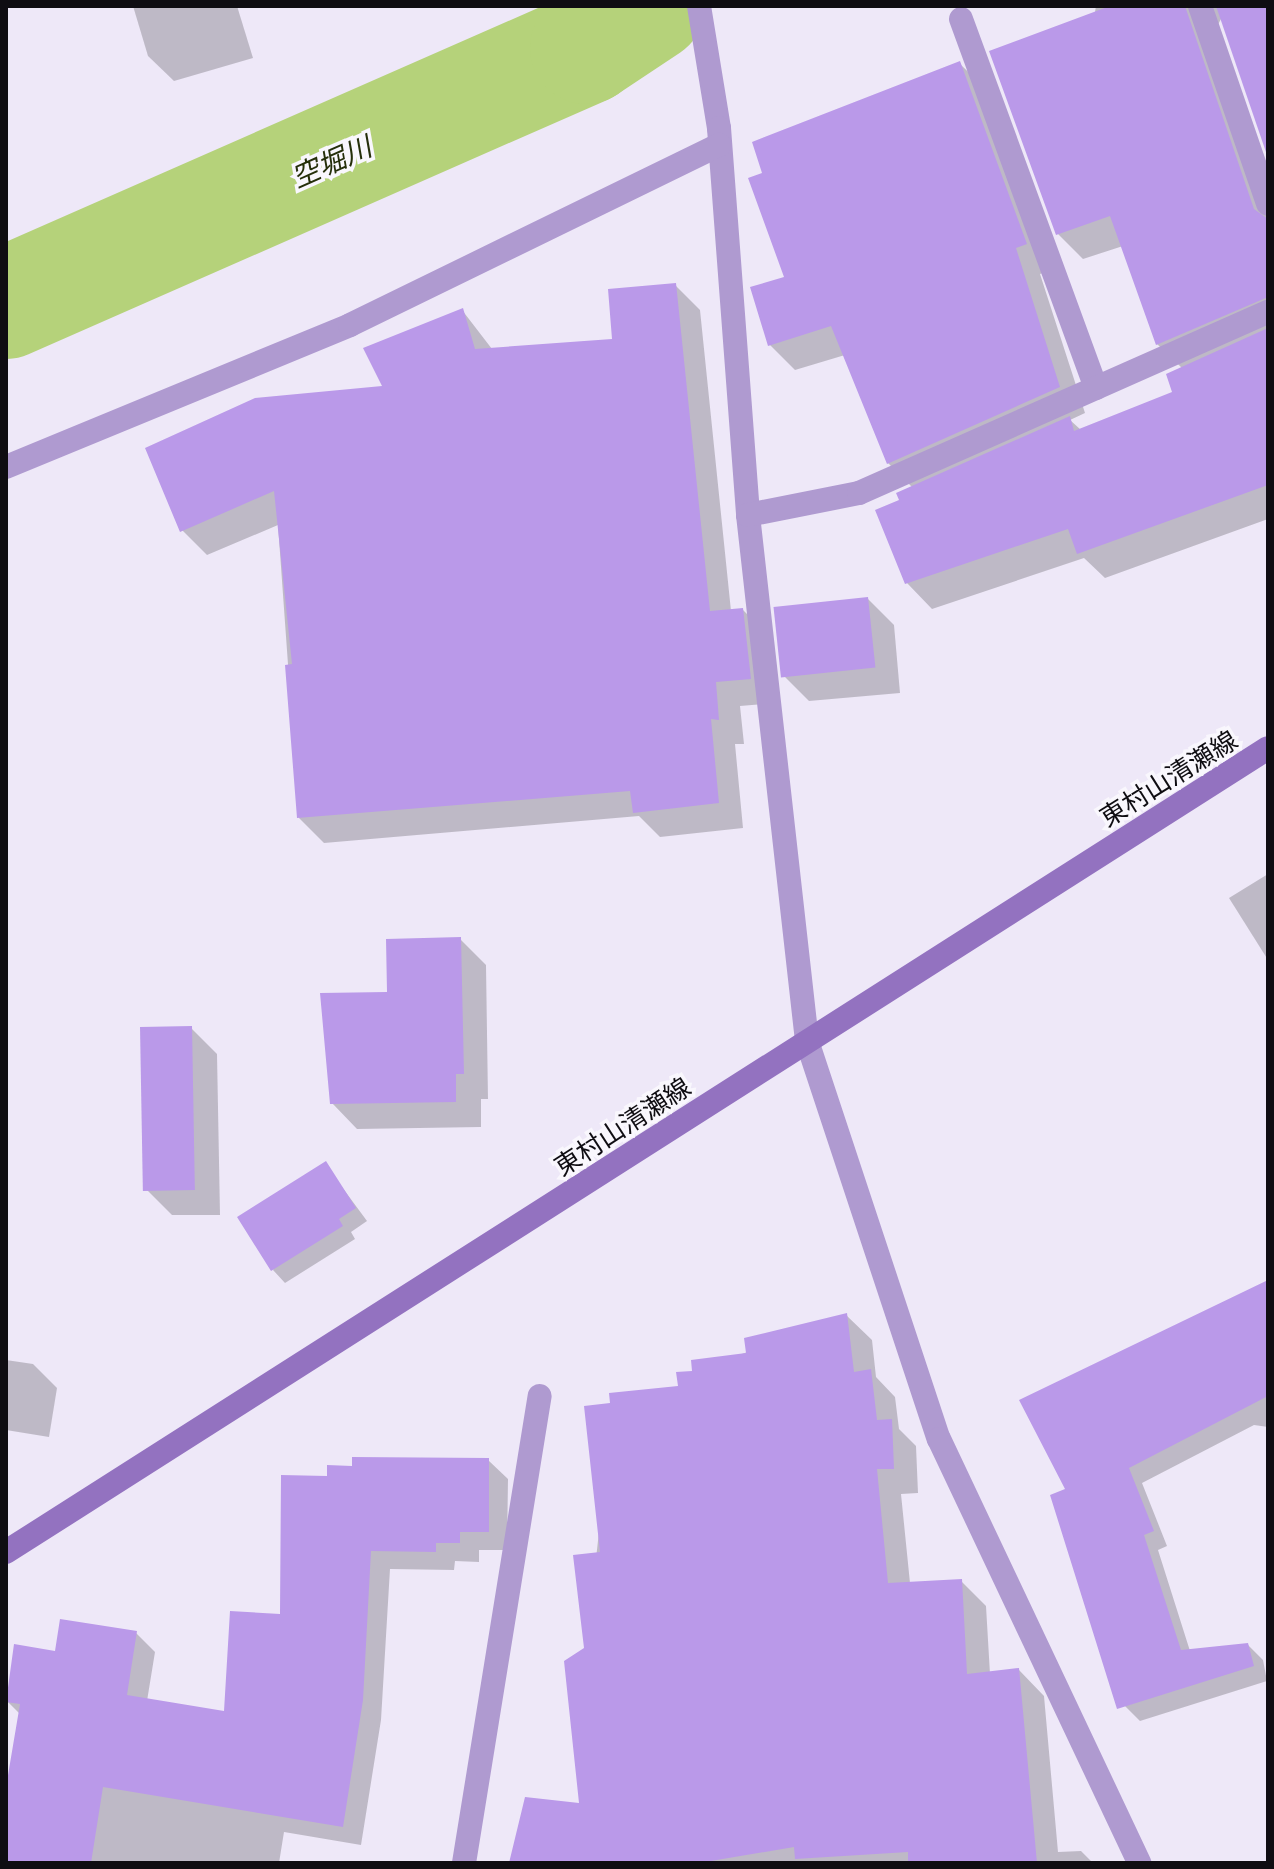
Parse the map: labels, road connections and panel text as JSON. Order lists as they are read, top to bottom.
{
  "streets": {
    "main road": ["東村山清瀬線"]
  },
  "water": ["空堀川"]
}
